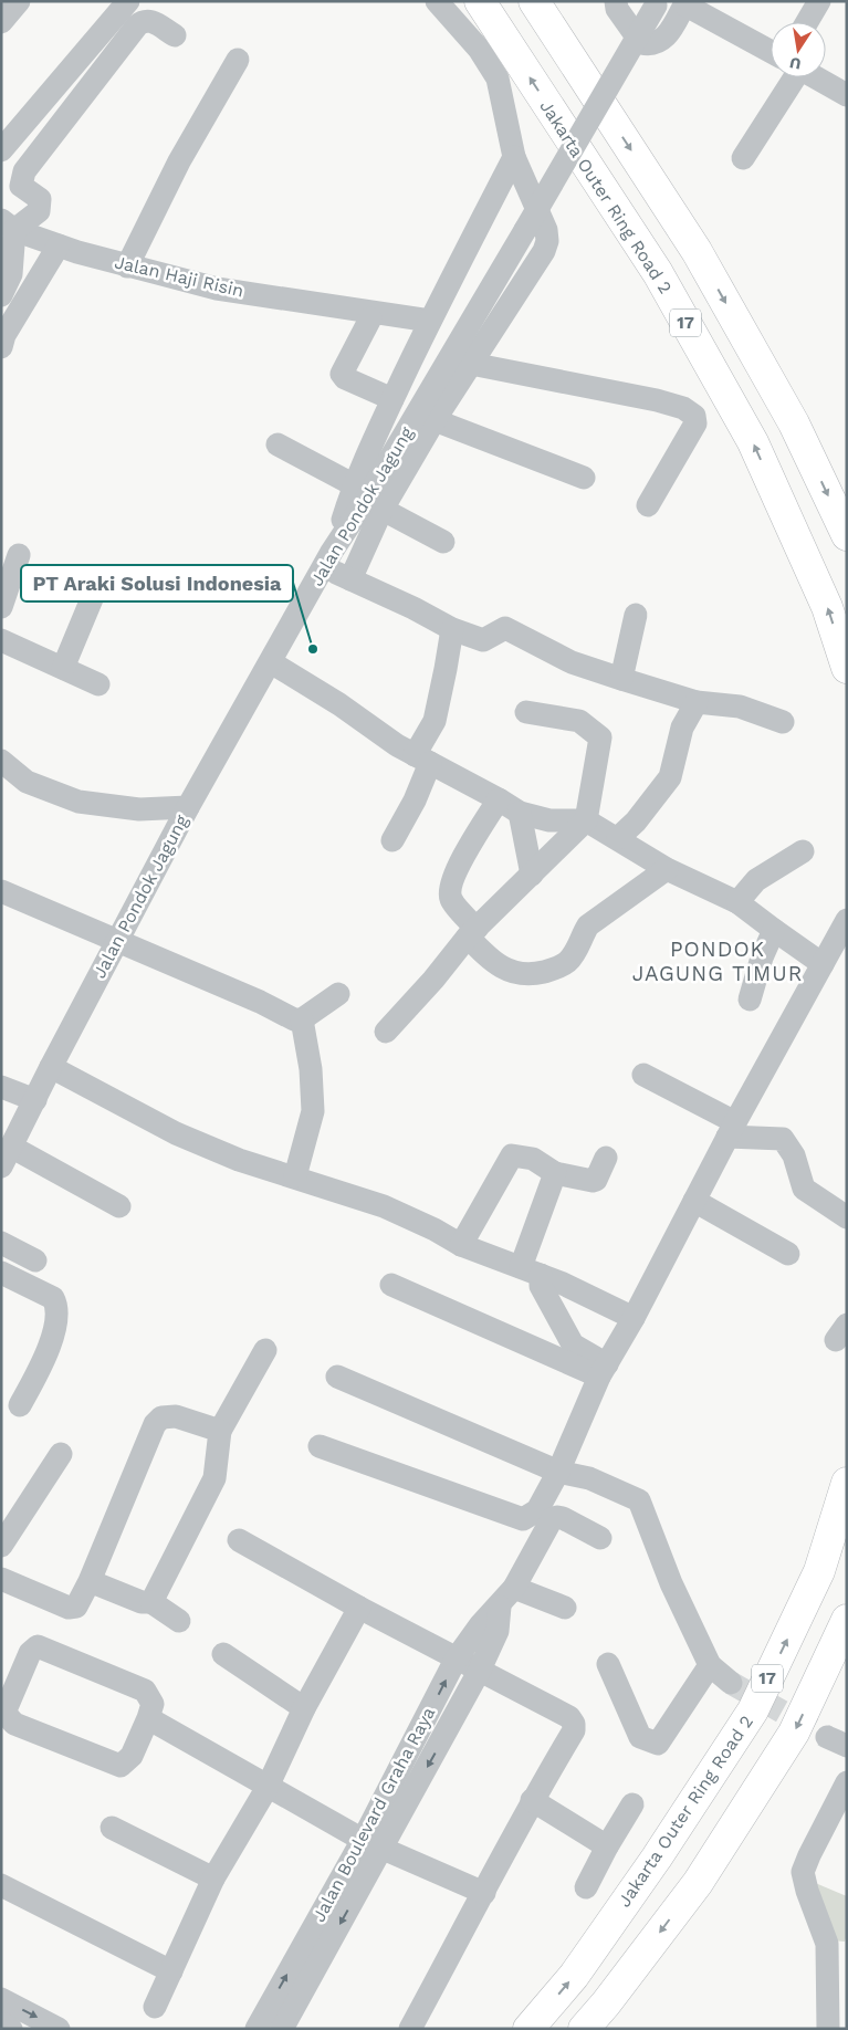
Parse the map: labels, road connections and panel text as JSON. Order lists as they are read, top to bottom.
{
  "streets": {
    "highway": ["Jakarta Outer Ring Road 2", "17"],
    "street": ["Jalan Haji Risin", "Jalan Pondok Jagung", "Jalan Boulevard Graha Raya"]
  },
  "one_way": ["Jakarta Outer Ring Road 2"],
  "districts": ["PONDOK JAGUNG TIMUR"],
  "places": ["PT Araki Solusi Indonesia"],
  "north": "bottom"
}
